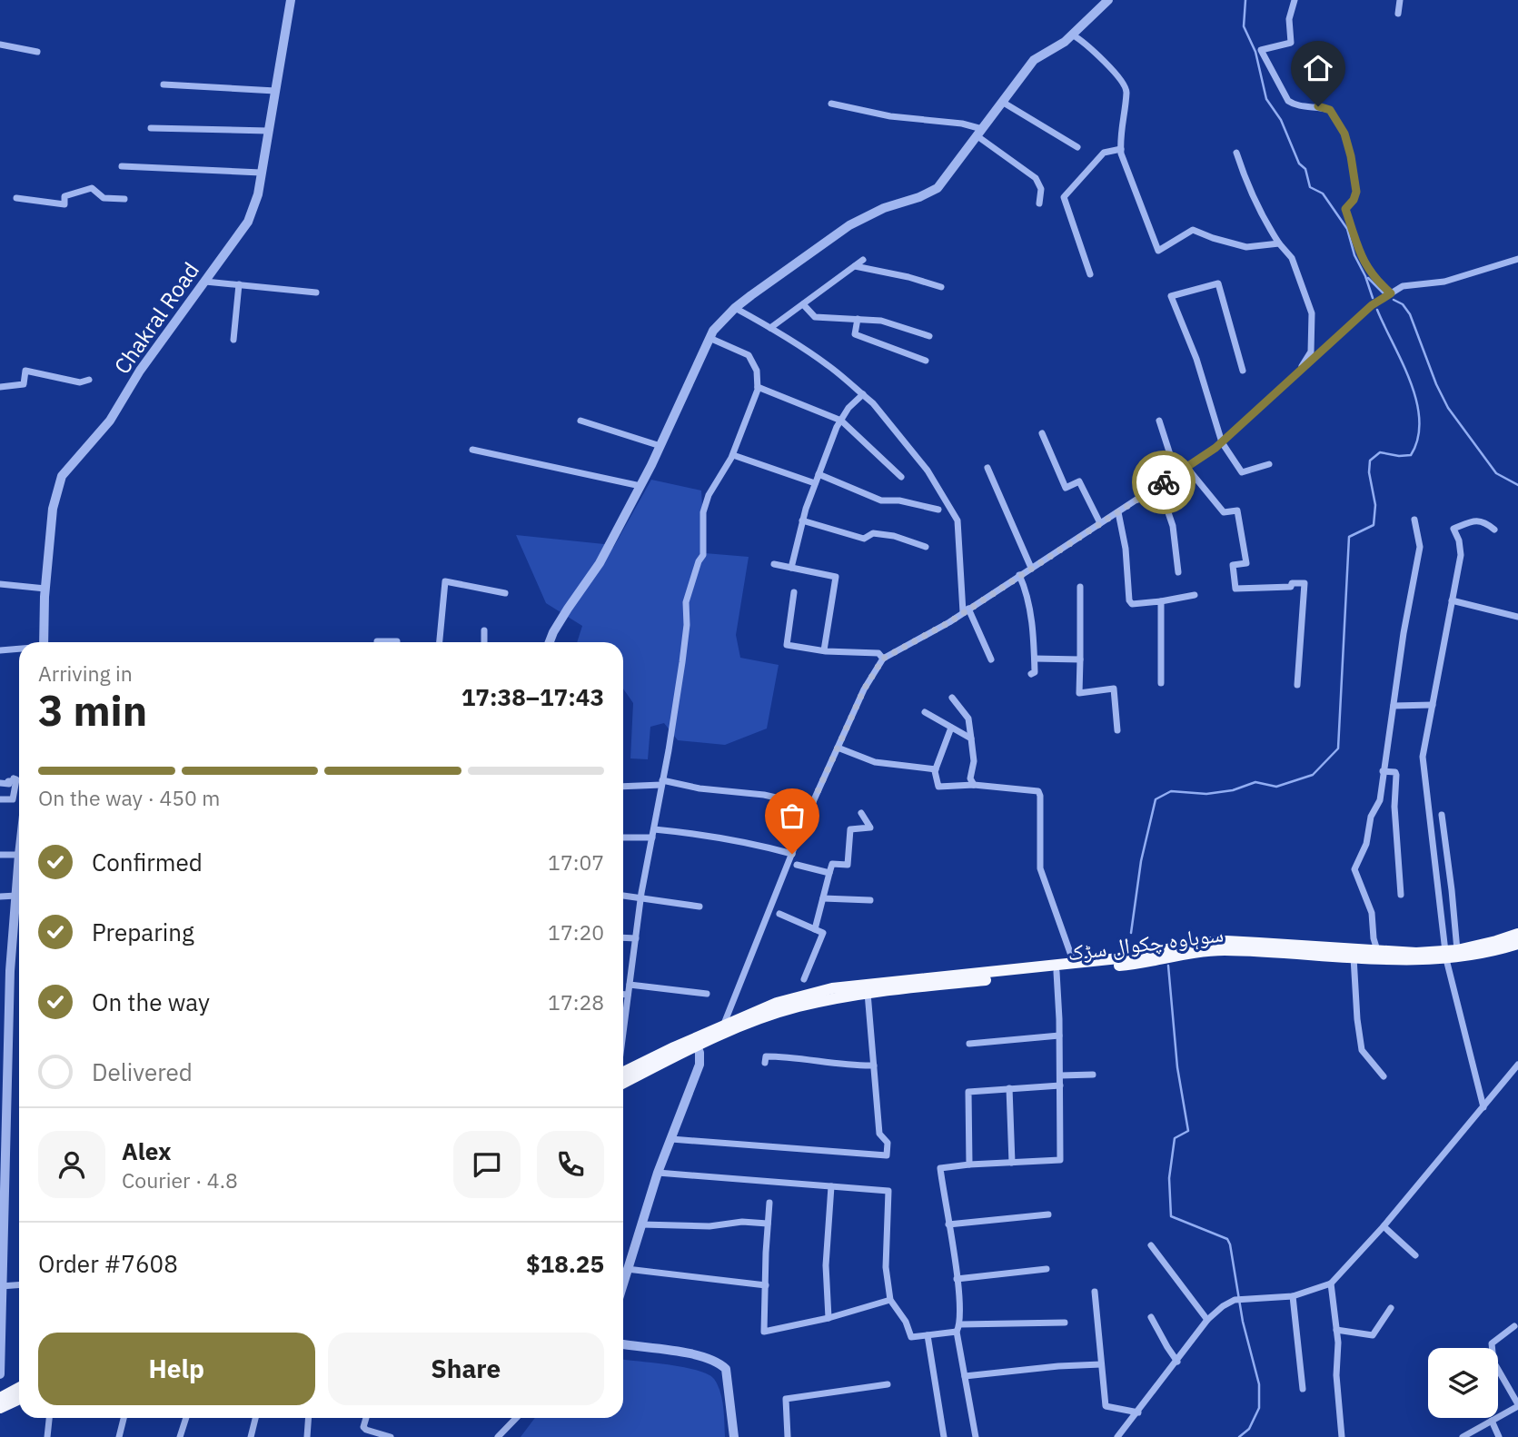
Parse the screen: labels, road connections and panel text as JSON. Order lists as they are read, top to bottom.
{
  "streets": {
    "highway": ["سوہاوہ چکوال سڑک"],
    "street": ["Chakral Road"]
  },
  "page": {
    "heading": ["3 min", "Arriving in", "17:38–17:43"],
    "panel": [
      "Alex",
      "Courier · 4.8",
      "Order #7608",
      "$18.25"
    ],
    "bar": "On the way · 450 m",
    "list": [
      ["Confirmed", "17:07"],
      ["Preparing", "17:20"],
      ["On the way", "17:28"],
      "Delivered"
    ],
    "buttons": ["Help", "Share"]
  }
}
